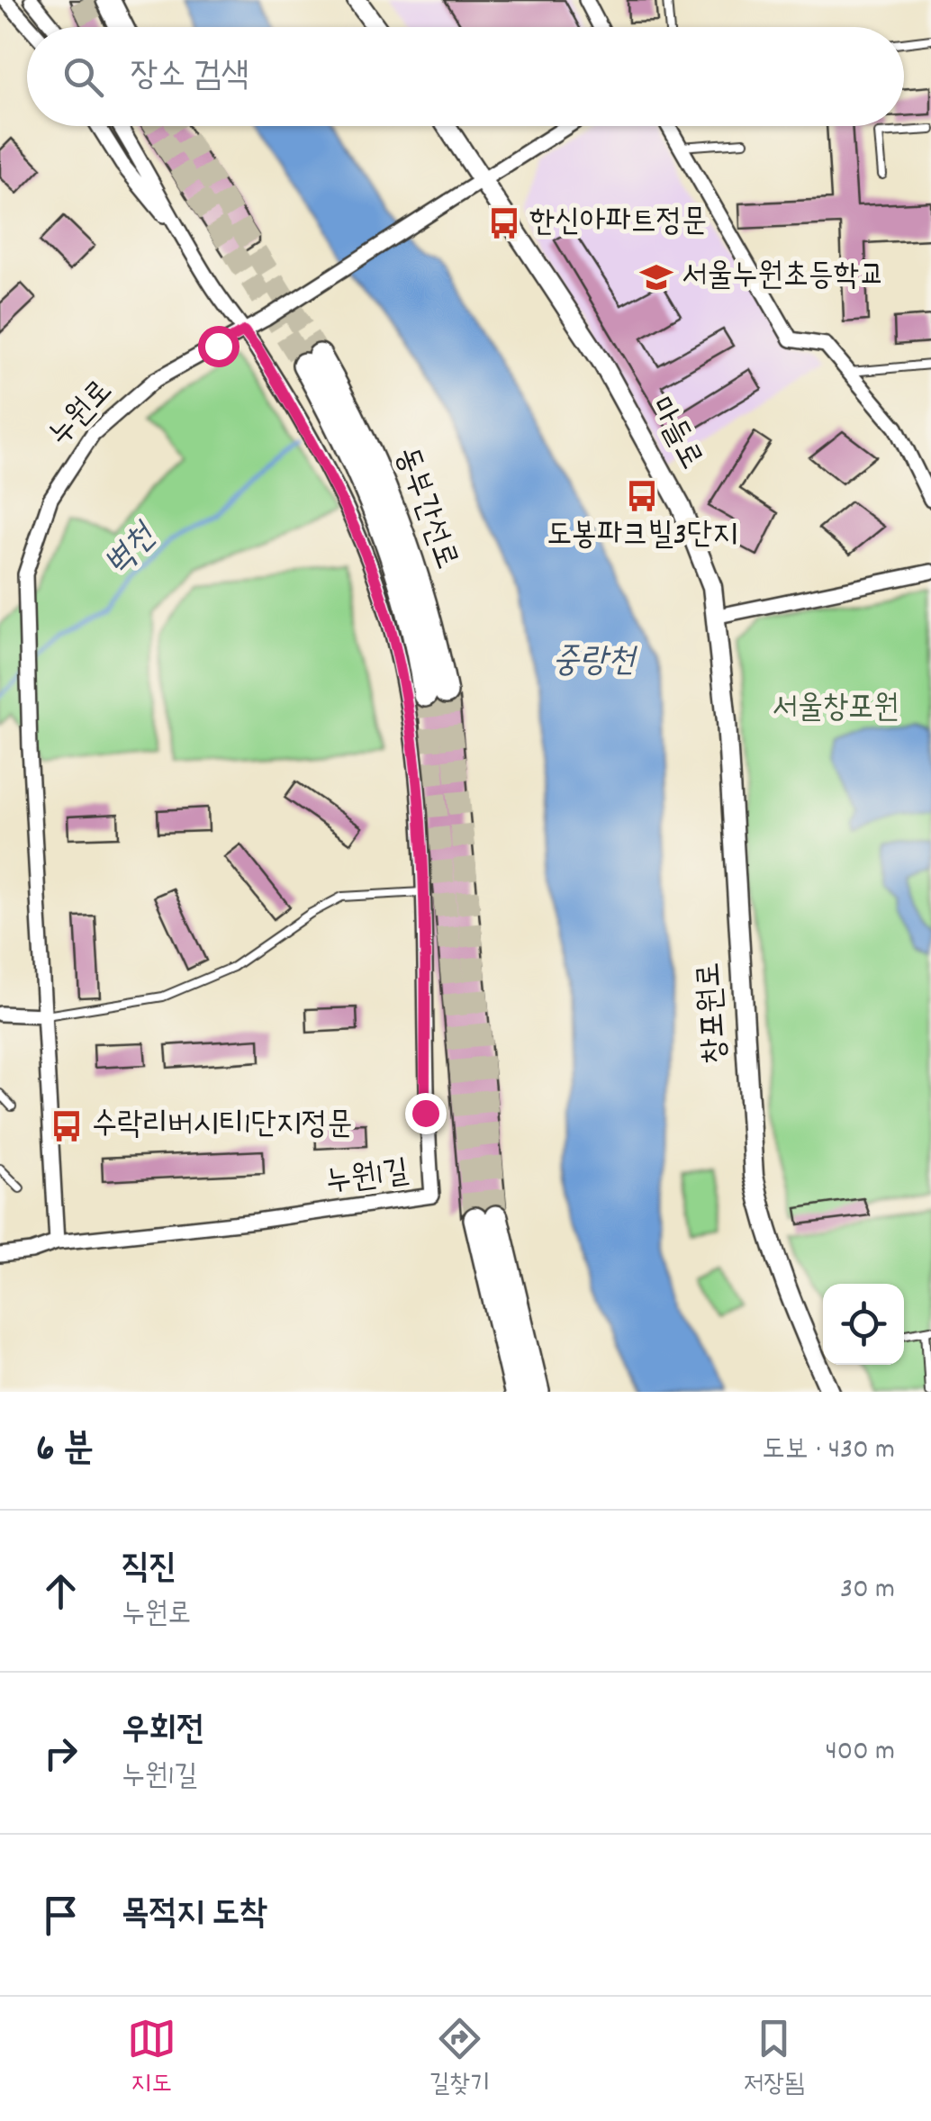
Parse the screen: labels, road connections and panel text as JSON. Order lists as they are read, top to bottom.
{
  "streets": {
    "highway": ["동부간선로"],
    "street": [
      "누원로",
      "마들로",
      "창포원로",
      "누원1길"
    ]
  },
  "crossings": [
    ["누원로", "마들로"],
    ["누원로", "누원1길"],
    ["마들로", "창포원로"]
  ],
  "water": ["벽천", "중랑천"],
  "parks": ["서울창포원"],
  "places": {
    "bus stop": ["한신아파트정문", "도봉파크빌3단지", "수락리버시티1단지정문"],
    "school or university": ["서울누원초등학교"]
  },
  "page": {
    "search": "장소 검색",
    "heading": ["6 분", "도보 · 430 m"],
    "list": [
      ["직진", "누원로", "30 m"],
      ["우회전", "누원1길", "400 m"],
      "목적지 도착"
    ],
    "nav": ["지도", "길찾기", "저장됨"]
  }
}
